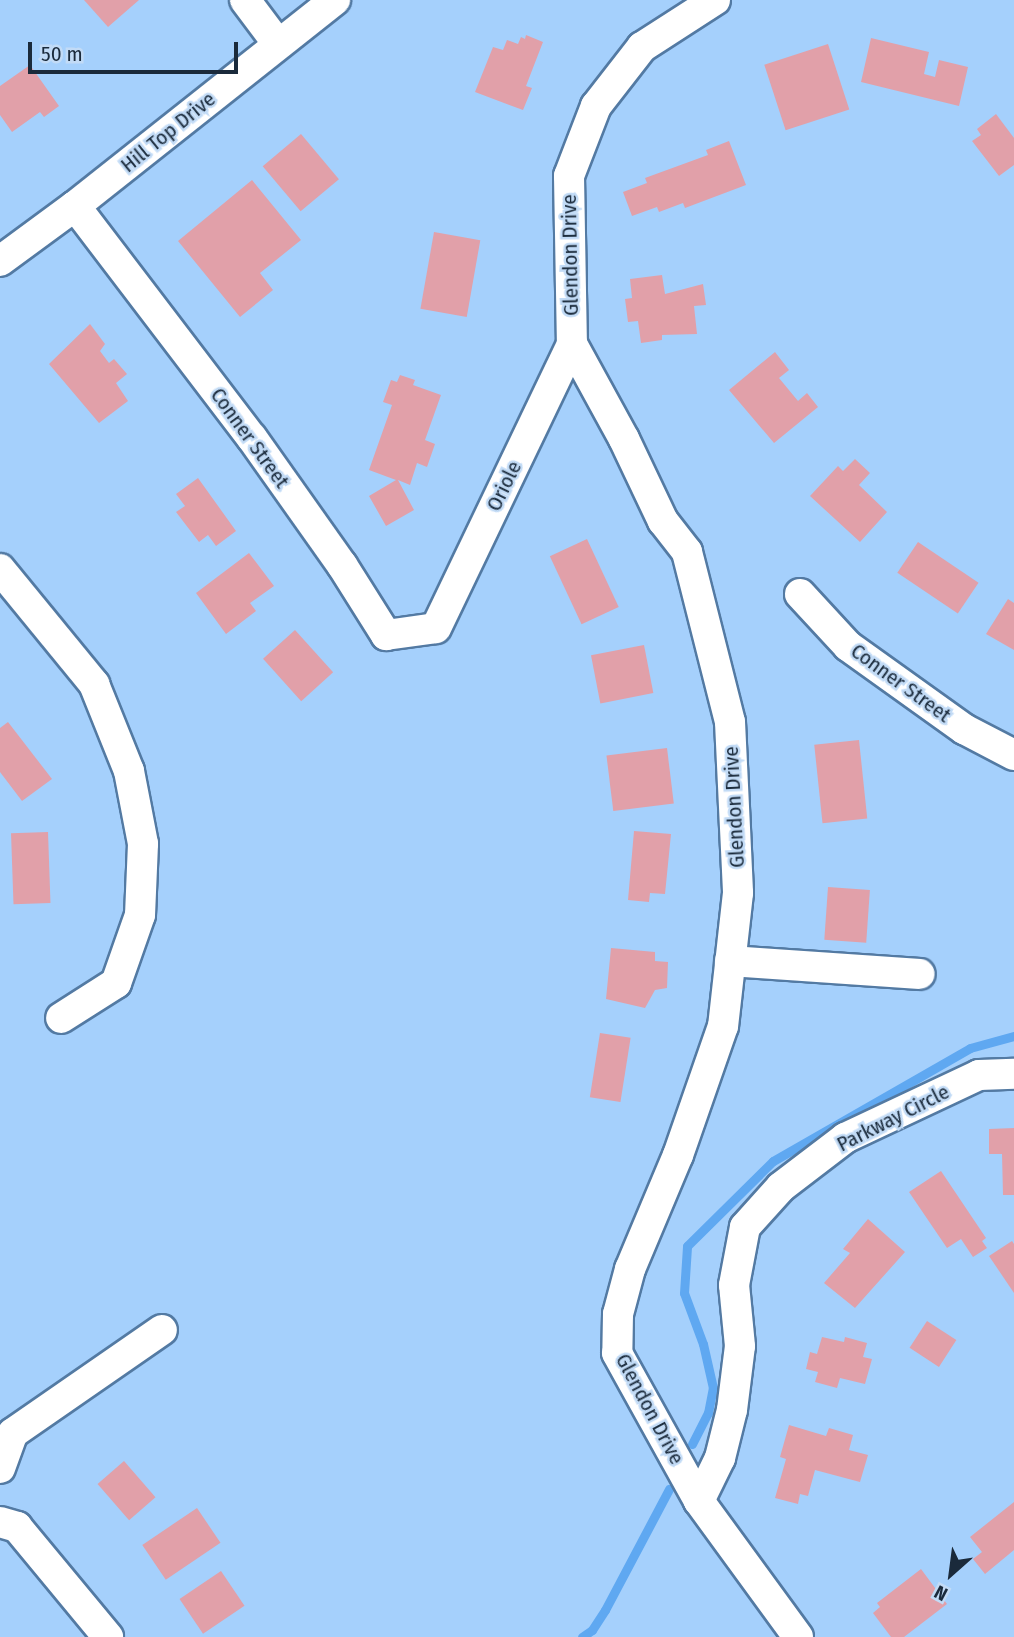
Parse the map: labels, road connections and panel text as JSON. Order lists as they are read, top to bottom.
{
  "streets": {
    "street": [
      "Hill Top Drive",
      "Glendon Drive",
      "Conner Street",
      "Oriole",
      "Parkway Circle"
    ]
  },
  "crossings": [
    ["Hill Top Drive", "Conner Street"],
    ["Glendon Drive", "Oriole"],
    ["Glendon Drive", "Parkway Circle"],
    ["Conner Street", "Oriole"]
  ],
  "scale_bar": "50 m",
  "north": "bottom left"
}
